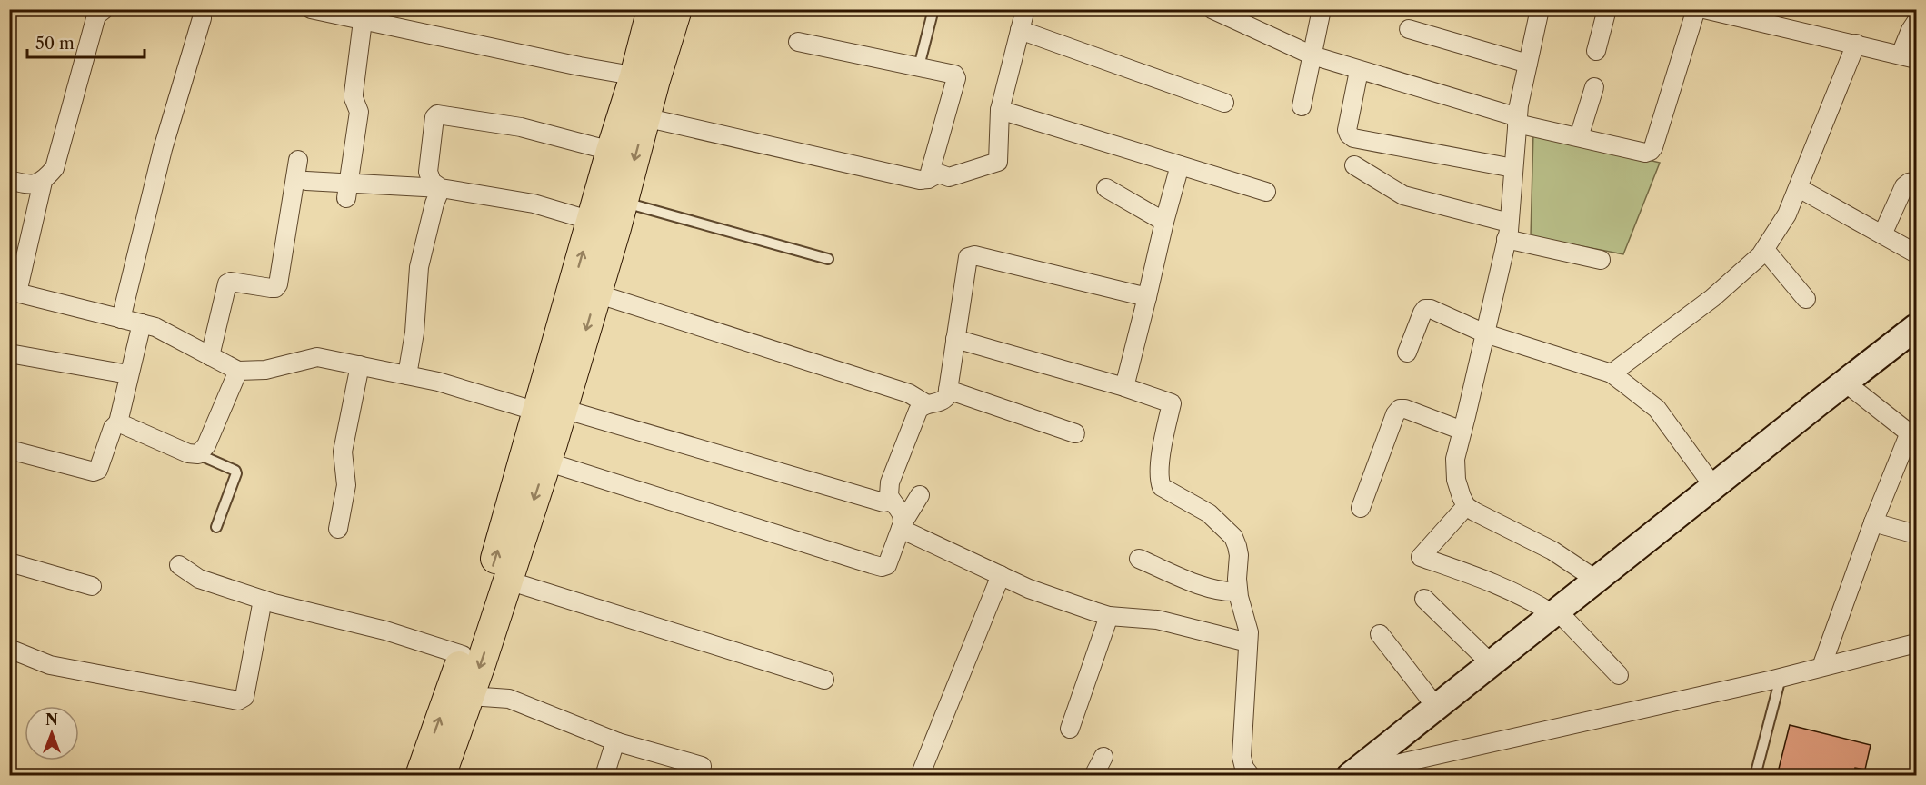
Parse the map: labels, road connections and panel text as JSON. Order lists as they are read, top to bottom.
{
  "scale_bar": "50 m",
  "north": "top"
}
